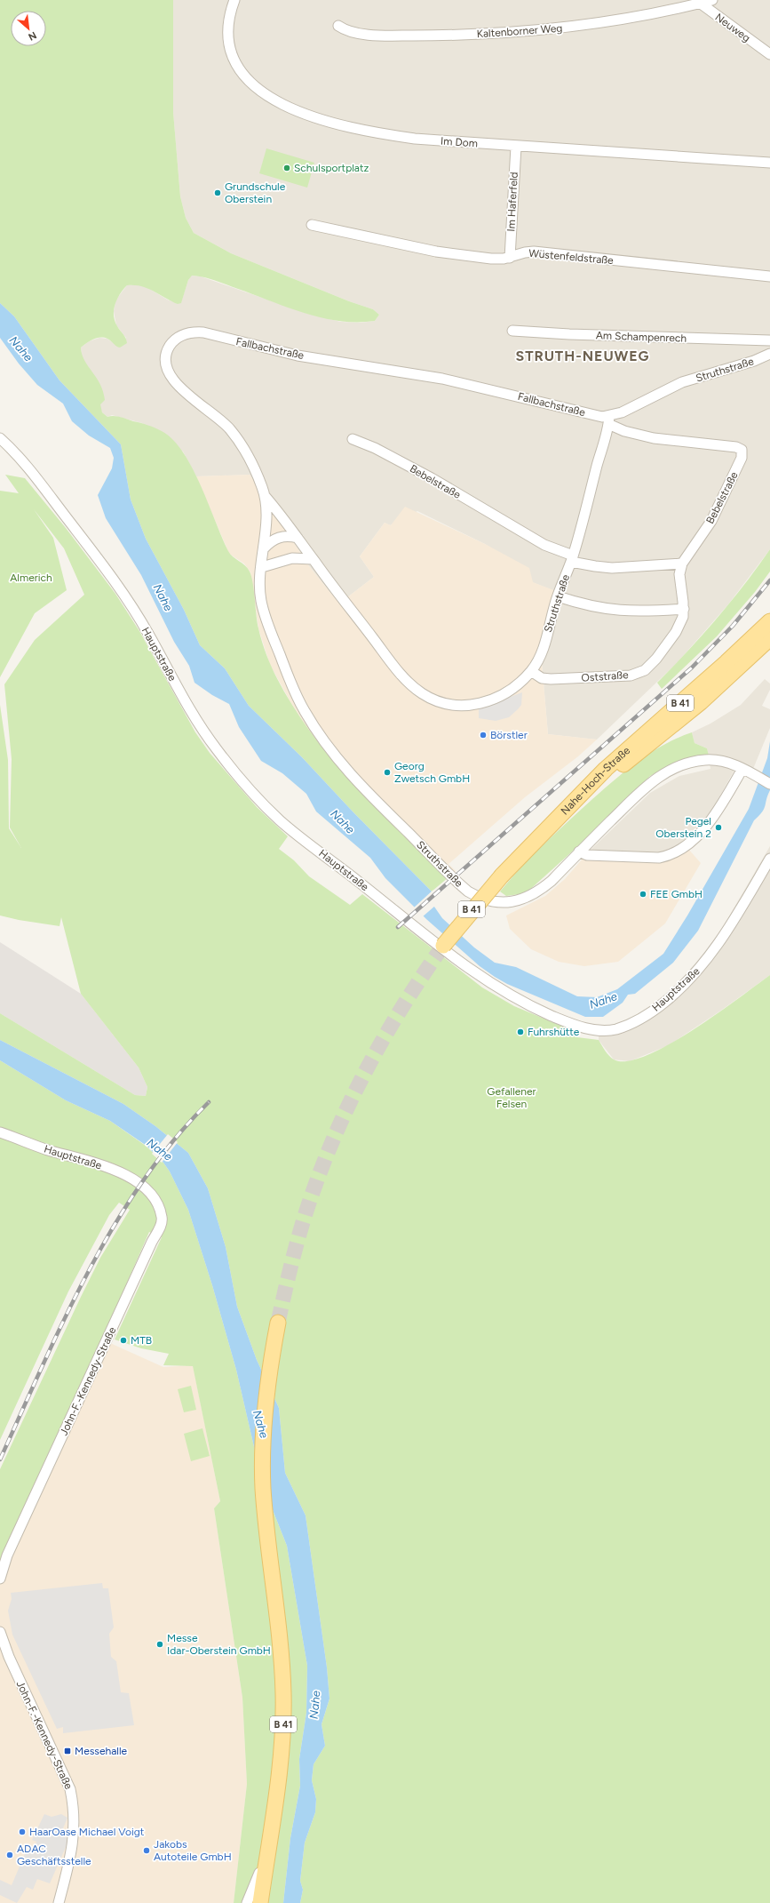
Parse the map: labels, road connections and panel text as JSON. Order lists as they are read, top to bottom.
{
  "streets": {
    "main road": ["B 41", "Nahe-Hoch-Straße"],
    "street": [
      "Neuweg",
      "Kaltenborner Weg",
      "Im Dom",
      "Im Haferfeld",
      "Wüstenfeldstraße",
      "Am Schampenrech",
      "Fallbachstraße",
      "Struthstraße",
      "Bebelstraße",
      "Hauptstraße",
      "Oststraße",
      "John-F.-Kennedy-Straße"
    ]
  },
  "crossings": [
    ["Neuweg", "Kaltenborner Weg"],
    ["Im Dom", "Im Haferfeld"],
    ["Im Haferfeld", "Wüstenfeldstraße"],
    ["Fallbachstraße", "Struthstraße"],
    ["Fallbachstraße", "Bebelstraße"],
    ["Struthstraße", "Bebelstraße"],
    ["Struthstraße", "Oststraße"],
    ["Bebelstraße", "Oststraße"],
    ["Hauptstraße", "John-F.-Kennedy-Straße"],
    ["B 41", "Nahe-Hoch-Straße"]
  ],
  "districts": ["STRUTH-NEUWEG"],
  "water": ["Nahe"],
  "parks": ["Almerich", "Gefallener Felsen"],
  "places": {
    "other": [
      "Schulsportplatz",
      "Grundschule Oberstein",
      "Börstler",
      "Georg Zwetsch GmbH",
      "Pegel Oberstein 2",
      "FEE GmbH",
      "Fuhrshütte",
      "MTB",
      "Messe Idar-Oberstein GmbH",
      "HaarOase Michael Voigt",
      "Jakobs Autoteile GmbH",
      "ADAC Geschäftsstelle"
    ],
    "transit": ["Messehalle"]
  },
  "north": "bottom right"
}
